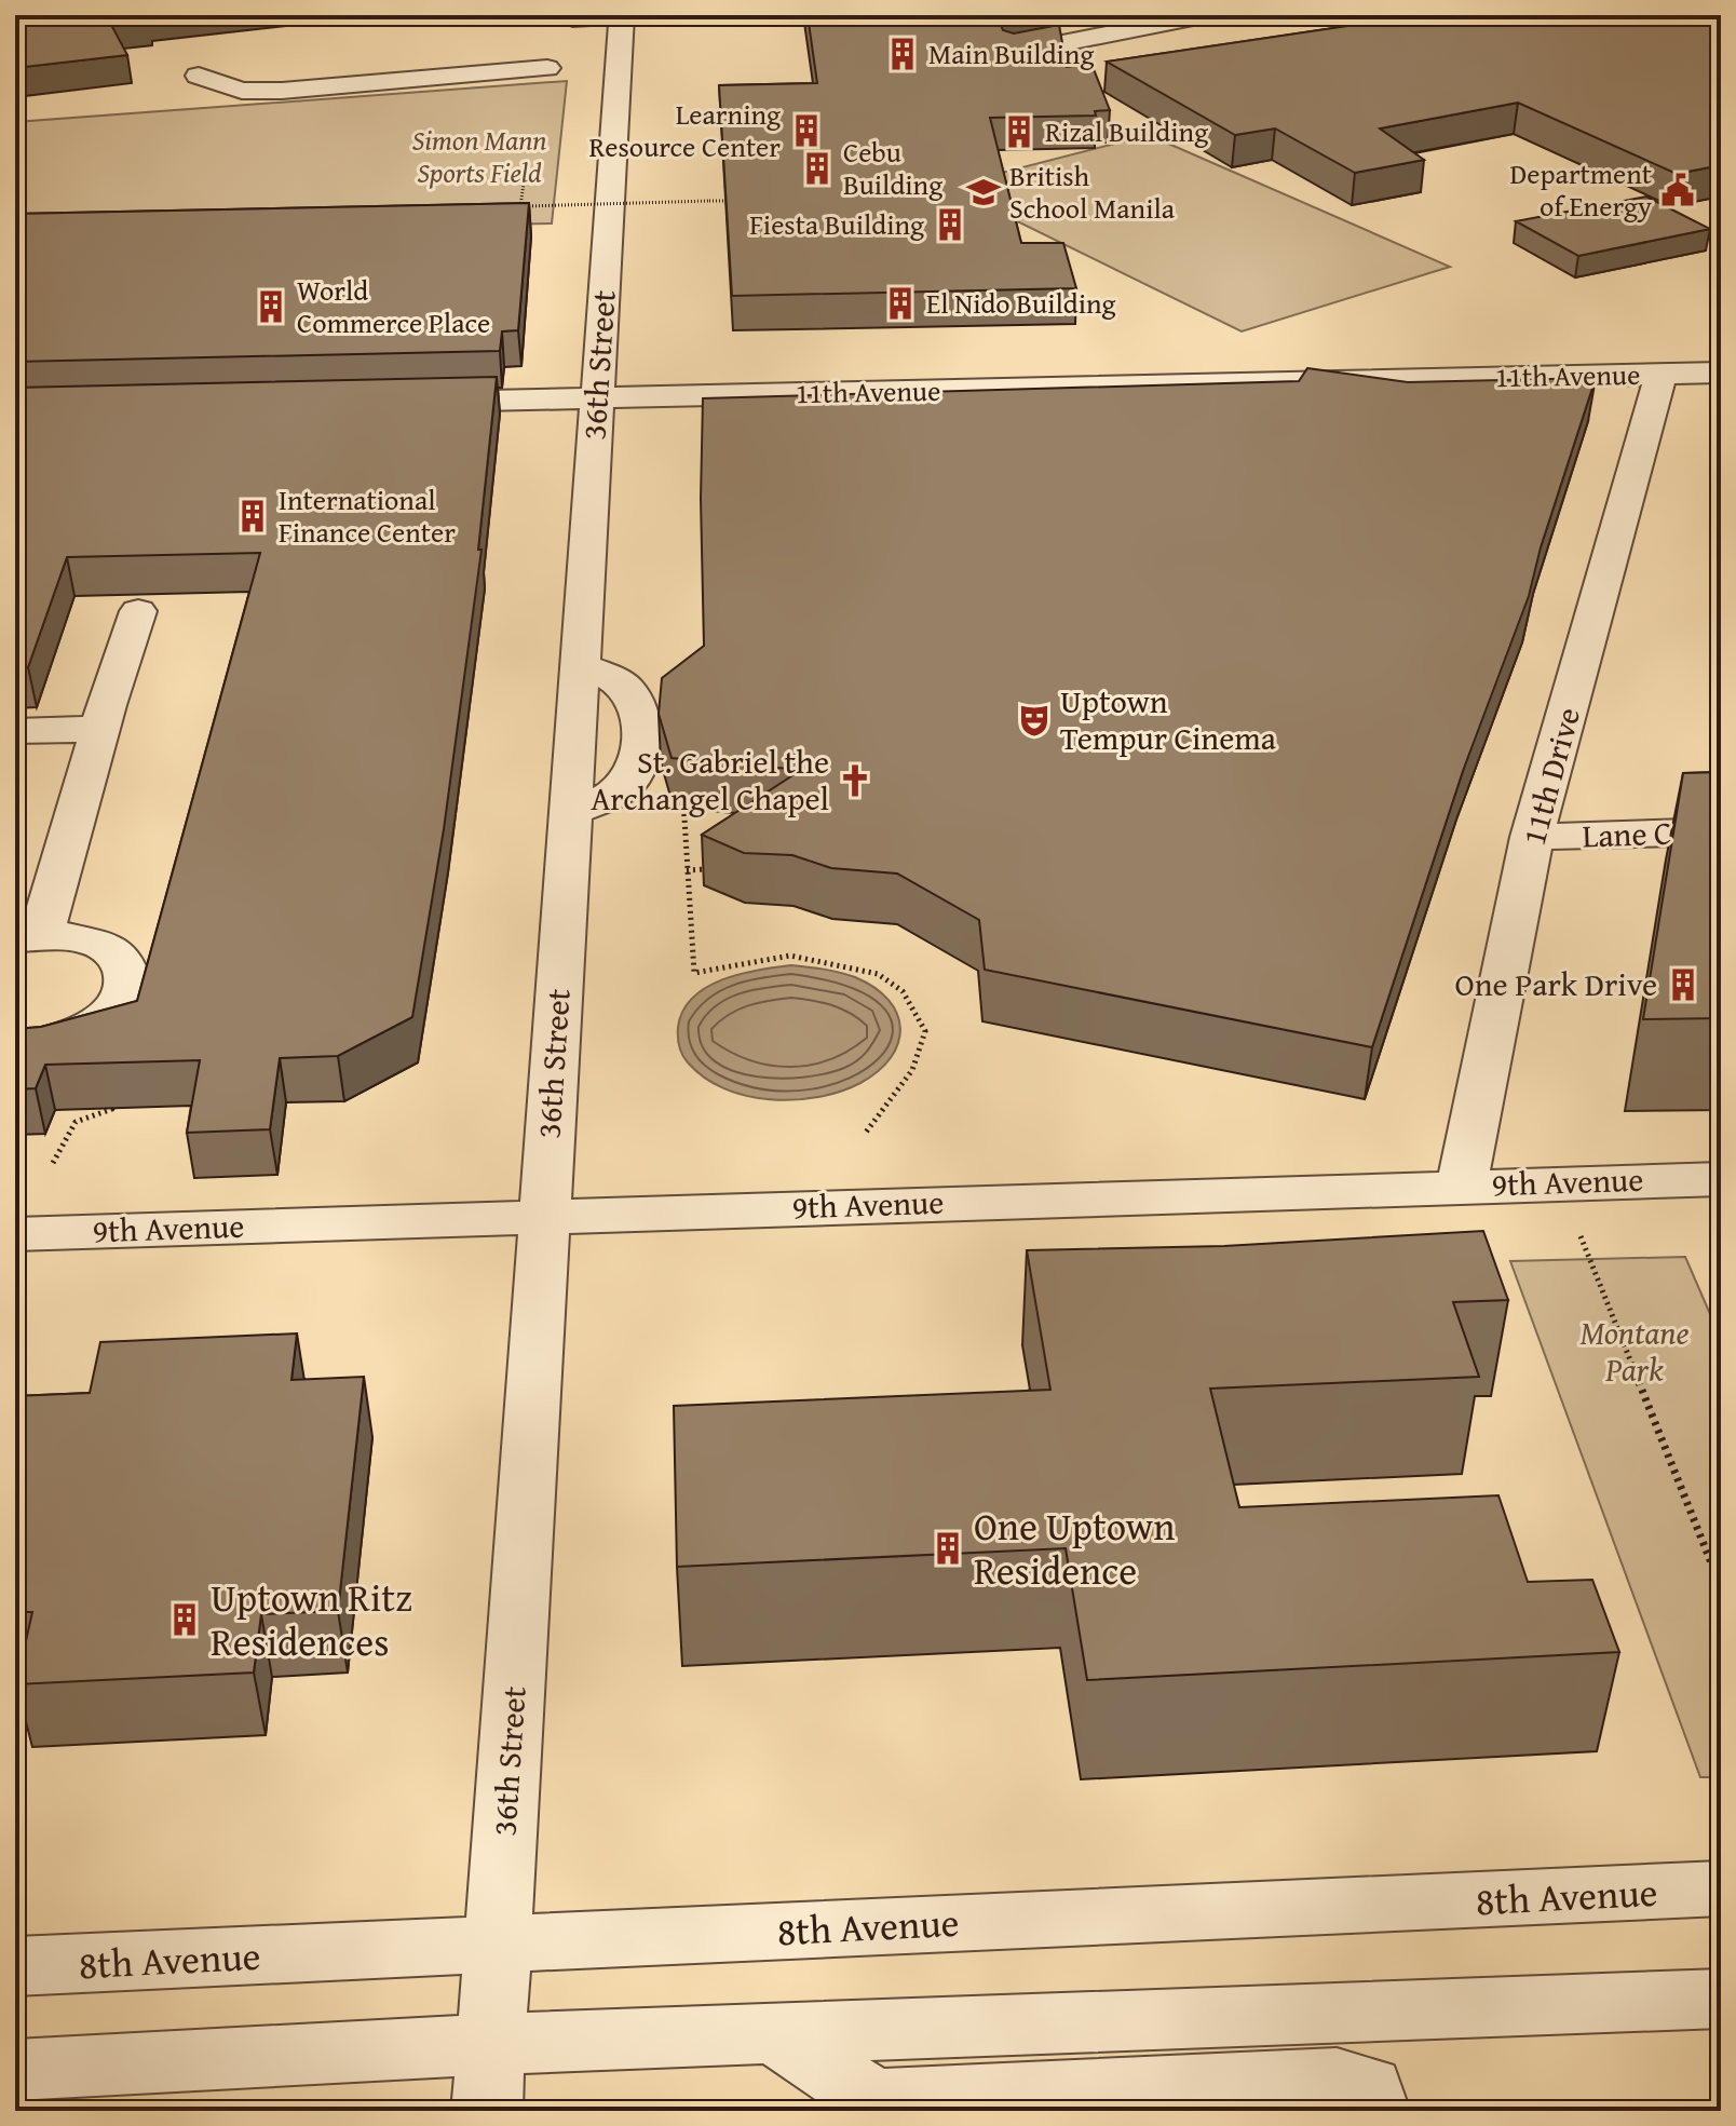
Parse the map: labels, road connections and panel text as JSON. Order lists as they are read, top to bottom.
{
  "streets": {
    "street": [
      "36th Street",
      "11th Avenue",
      "11th Drive",
      "Lane C",
      "9th Avenue",
      "8th Avenue"
    ]
  },
  "crossings": [
    ["36th Street", "11th Avenue"],
    ["36th Street", "9th Avenue"],
    ["36th Street", "8th Avenue"],
    ["11th Avenue", "11th Drive"],
    ["11th Drive", "Lane C"],
    ["11th Drive", "9th Avenue"]
  ],
  "parks": ["Simon Mann Sports Field", "Montane Park"],
  "places": {
    "building": [
      "Main Building",
      "Learning Resource Center",
      "Rizal Building",
      "Cebu Building",
      "Fiesta Building",
      "El Nido Building",
      "World Commerce Place",
      "International Finance Center",
      "One Park Drive",
      "One Uptown Residence",
      "Uptown Ritz Residences"
    ],
    "public building": ["Department of Energy"],
    "school or university": ["British School Manila"],
    "theatre": ["Uptown Tempur Cinema"],
    "church": ["St. Gabriel the Archangel Chapel"]
  }
}
